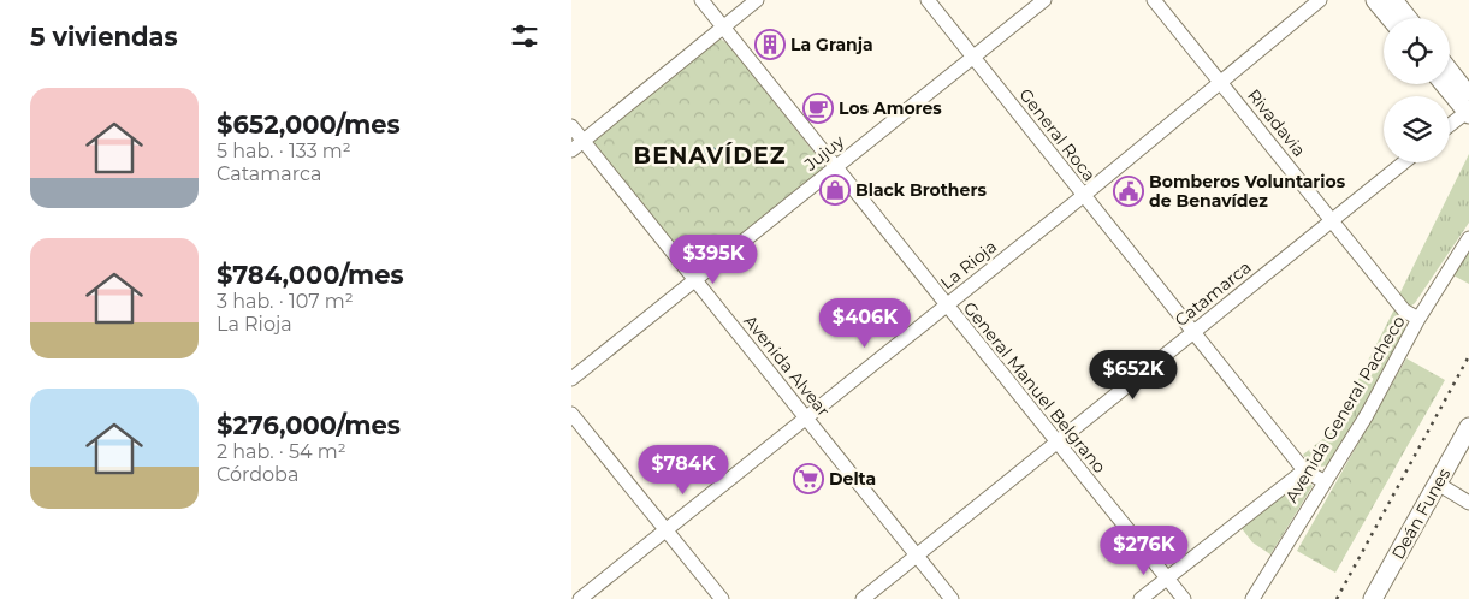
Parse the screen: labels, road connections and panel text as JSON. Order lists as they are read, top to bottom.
{
  "streets": {
    "main road": ["Deán Funes"],
    "street": [
      "Rivadavia",
      "General Roca",
      "Jujuy",
      "La Rioja",
      "Catamarca",
      "Avenida Alvear",
      "General Manuel Belgrano",
      "Avenida General Pacheco"
    ]
  },
  "crossings": [
    ["Rivadavia", "La Rioja"],
    ["Rivadavia", "Catamarca"],
    ["Rivadavia", "Avenida General Pacheco"],
    ["General Roca", "Jujuy"],
    ["General Roca", "La Rioja"],
    ["General Roca", "Catamarca"],
    ["General Roca", "Avenida General Pacheco"],
    ["Jujuy", "Avenida Alvear"],
    ["Jujuy", "General Manuel Belgrano"],
    ["La Rioja", "Avenida Alvear"],
    ["La Rioja", "General Manuel Belgrano"],
    ["Catamarca", "Avenida Alvear"],
    ["Catamarca", "General Manuel Belgrano"]
  ],
  "districts": ["BENAVÍDEZ"],
  "places": {
    "building": ["La Granja"],
    "cafe": ["Los Amores"],
    "shop": ["Black Brothers"],
    "public building": ["Bomberos Voluntarios de Benavídez"],
    "supermarket": ["Delta"]
  },
  "page": {
    "heading": "5 viviendas",
    "list": [
      {
        "name": "$652,000/mes",
        "note": "5 hab. · 133 m² · Catamarca"
      },
      {
        "name": "$784,000/mes",
        "note": "3 hab. · 107 m² · La Rioja"
      },
      {
        "name": "$276,000/mes",
        "note": "2 hab. · 54 m² · Córdoba"
      }
    ],
    "price": [
      "$395K",
      "$406K",
      "$652K",
      "$784K",
      "$276K"
    ]
  }
}
